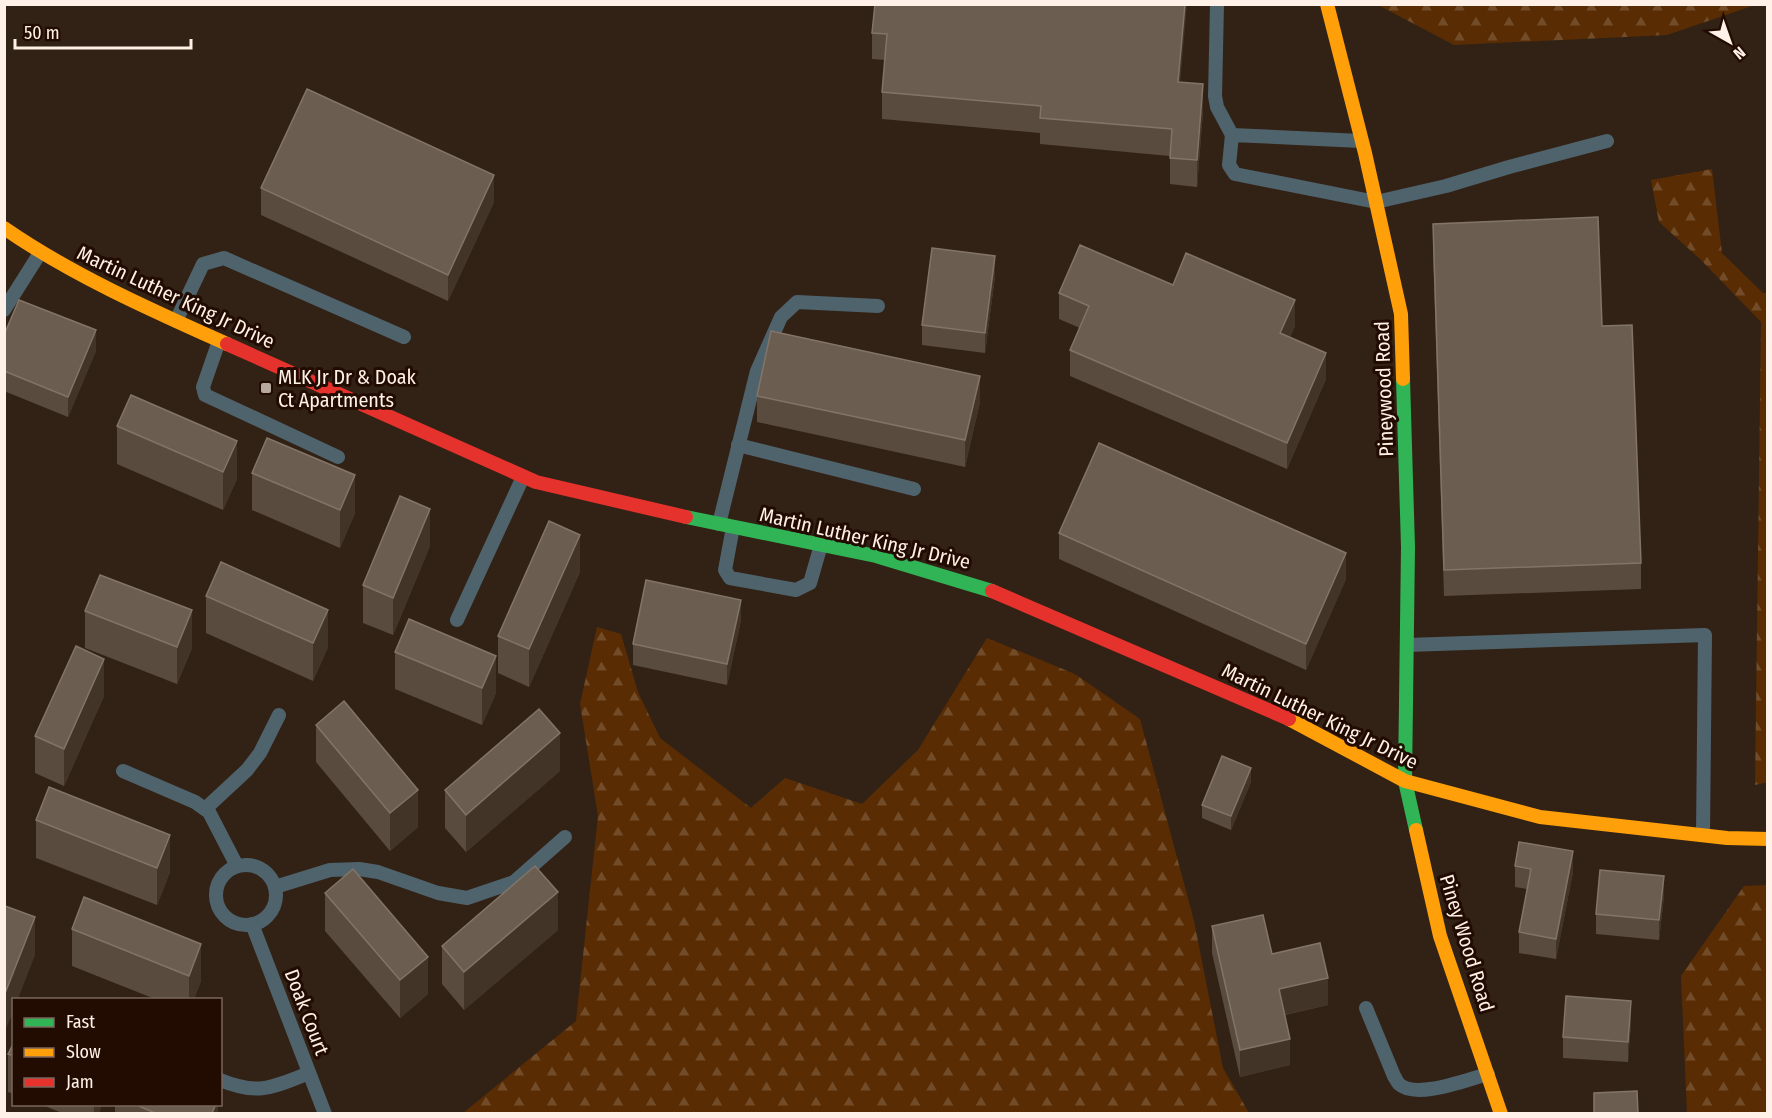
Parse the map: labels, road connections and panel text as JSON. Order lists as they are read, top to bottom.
{
  "streets": {
    "street": ["Martin Luther King Jr Drive", "Pineywood Road", "Piney Wood Road"],
    "lane": ["Doak Court"]
  },
  "crossings": [
    ["Martin Luther King Jr Drive", "Pineywood Road"],
    ["Martin Luther King Jr Drive", "Piney Wood Road"],
    ["Pineywood Road", "Piney Wood Road"]
  ],
  "places": {
    "transit": ["MLK Jr Dr & Doak Ct Apartments"]
  },
  "legend": ["Fast", "Slow", "Jam"],
  "scale_bar": "50 m",
  "north": "bottom right"
}
